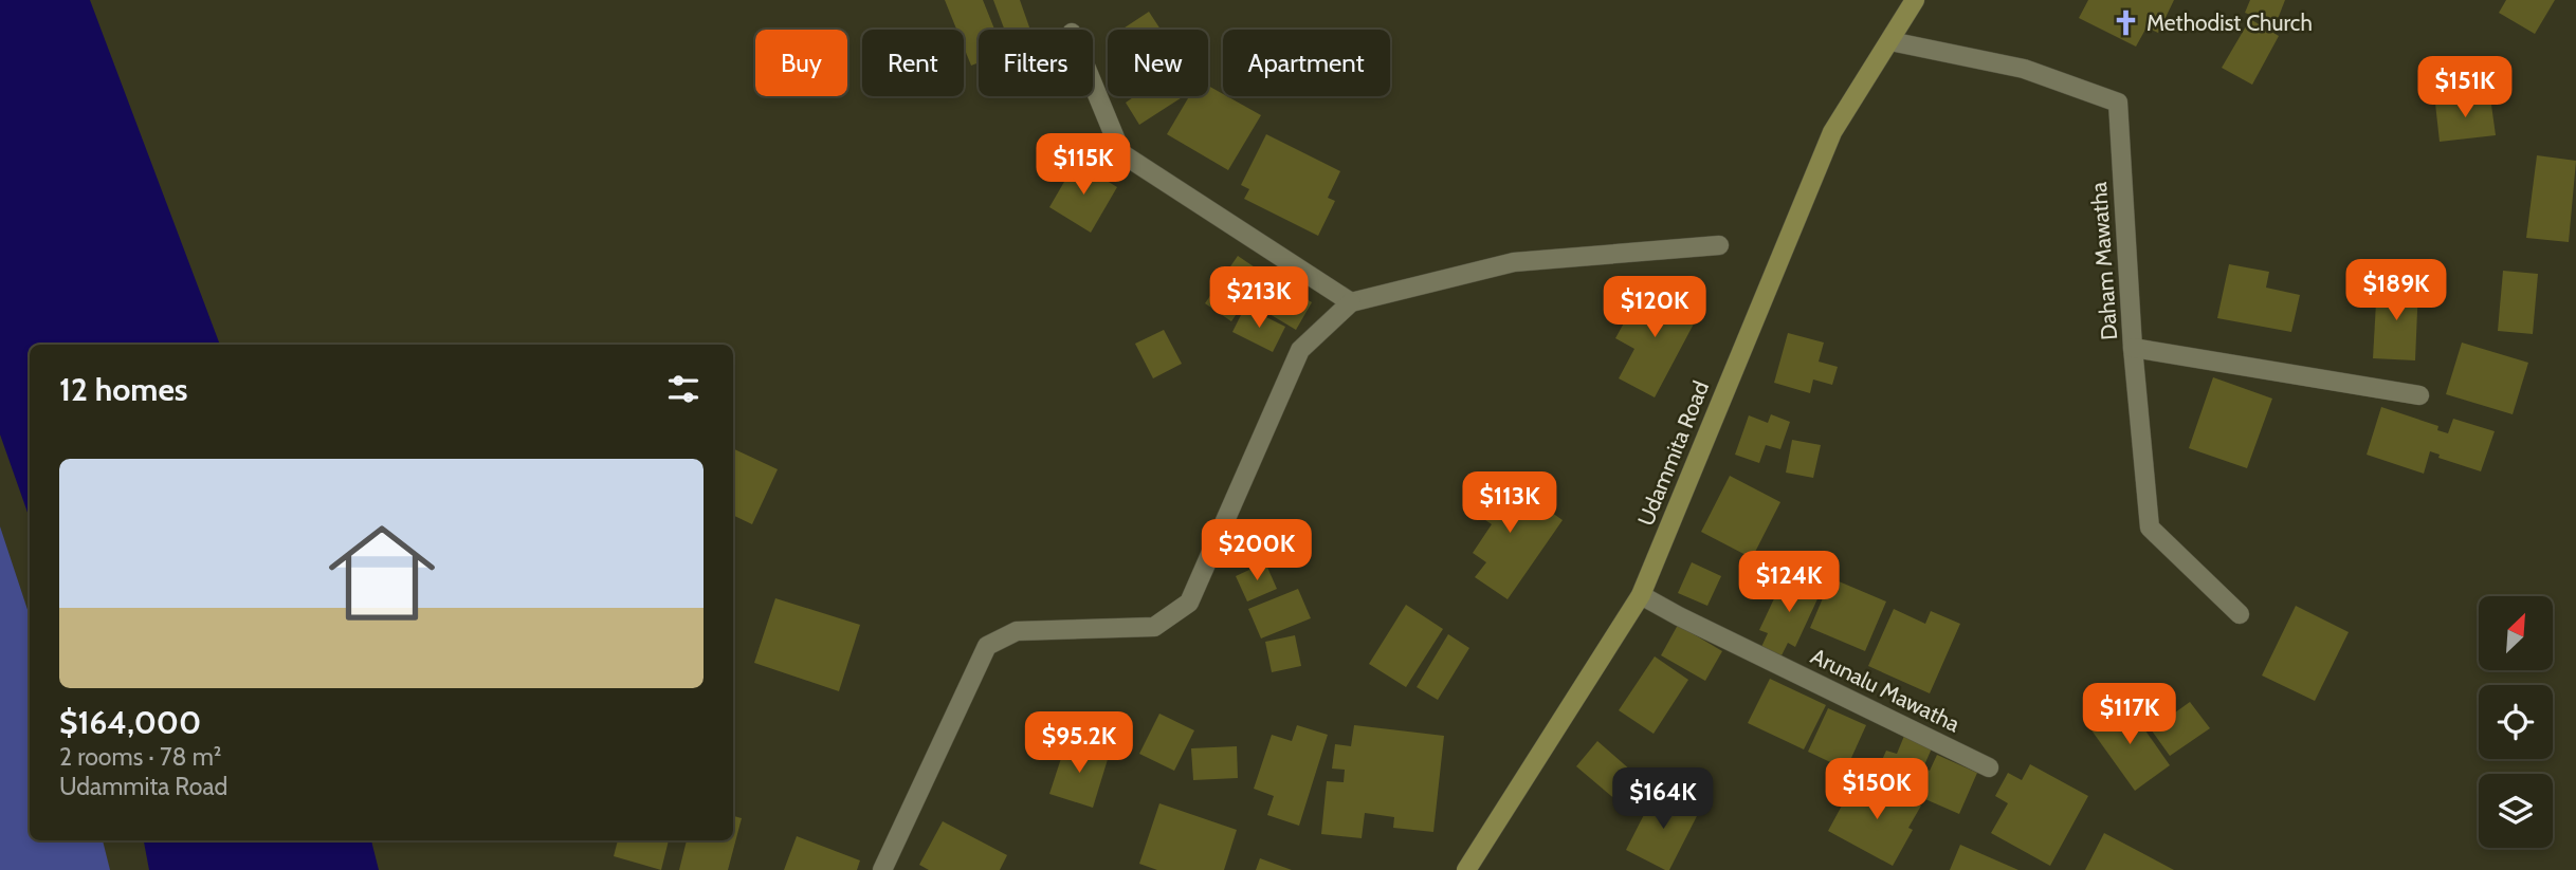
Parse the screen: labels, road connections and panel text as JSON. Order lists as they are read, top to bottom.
{
  "streets": {
    "street": ["Daham Mawatha", "Udammita Road", "Arunalu Mawatha"]
  },
  "crossings": [
    ["Daham Mawatha", "Udammita Road"],
    ["Udammita Road", "Arunalu Mawatha"]
  ],
  "places": {
    "church": ["Methodist Church"]
  },
  "north": "top right",
  "page": {
    "chip": [
      "Buy",
      "Rent",
      "Filters",
      "New",
      "Apartment"
    ],
    "price": [
      "$151K",
      "$115K",
      "$189K",
      "$213K",
      "$120K",
      "$113K",
      "$200K",
      "$124K",
      "$117K",
      "$95.2K",
      "$150K",
      "$164K"
    ],
    "heading": "12 homes",
    "list": [
      {
        "name": "$164,000",
        "note": "2 rooms · 78 m² · Udammita Road"
      }
    ]
  }
}
